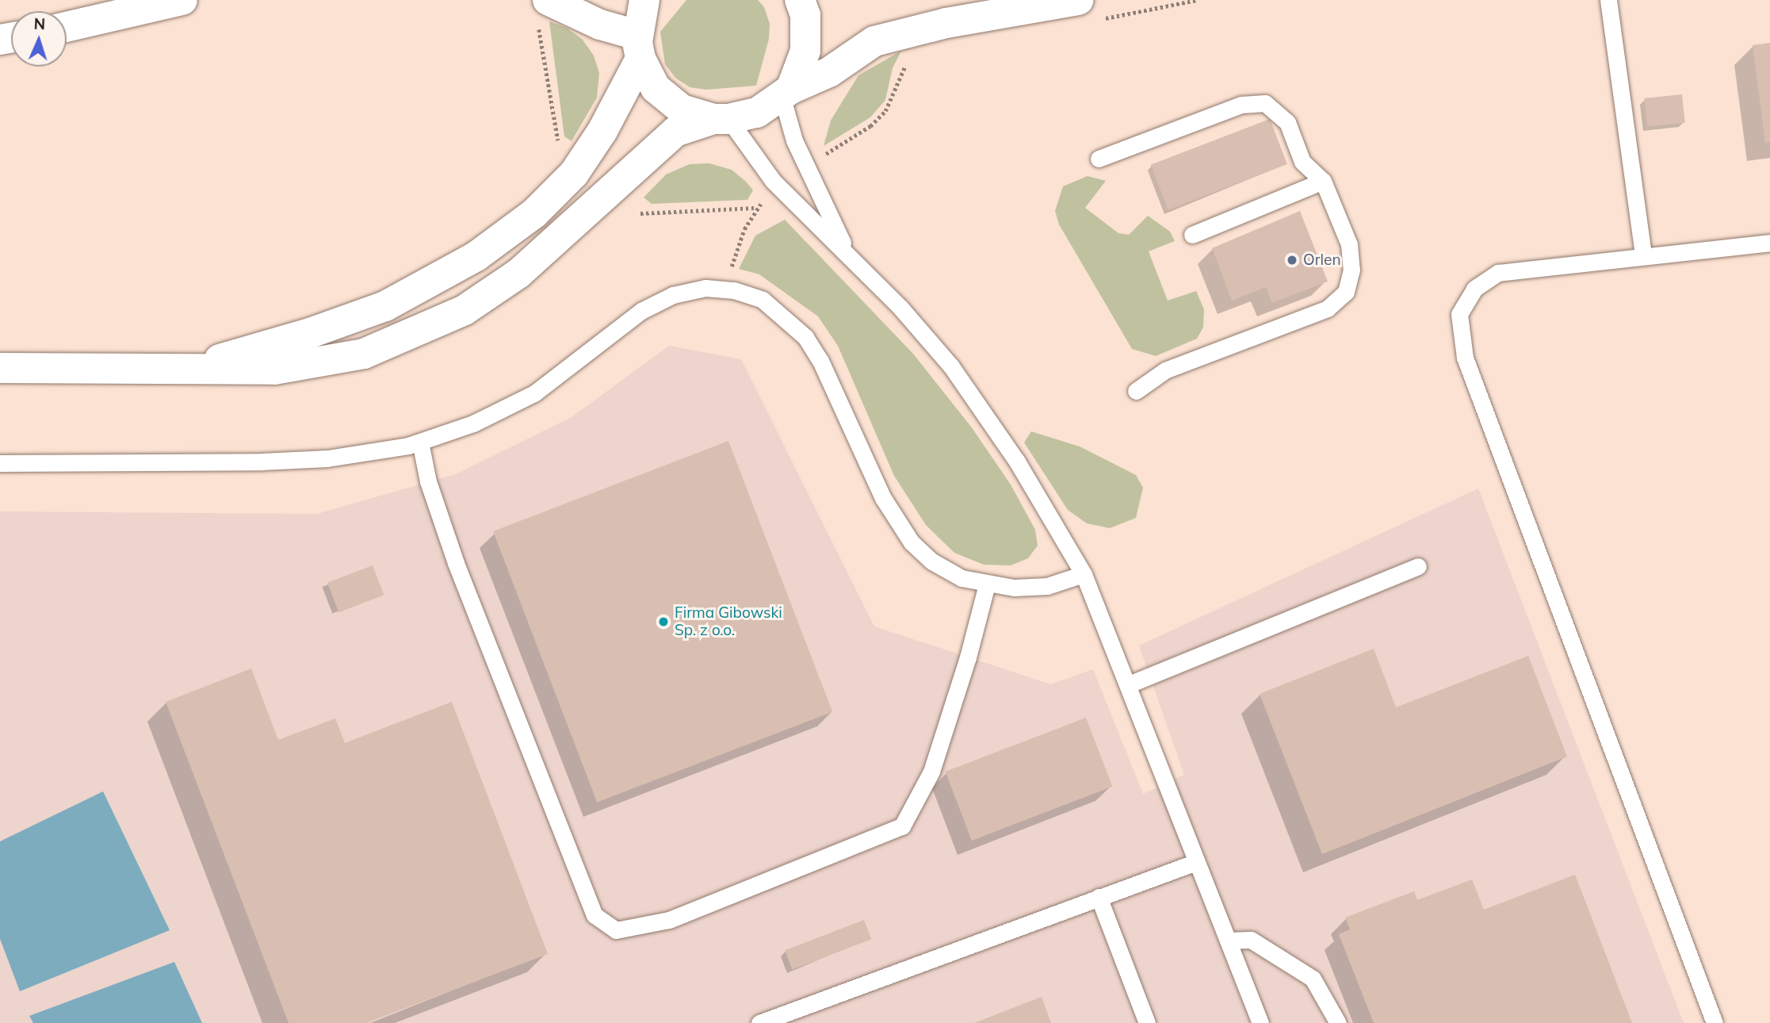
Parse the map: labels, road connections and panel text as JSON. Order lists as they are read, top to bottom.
{
  "places": ["Orlen", "Firma Gibowski Sp. z o.o."],
  "north": "top"
}
